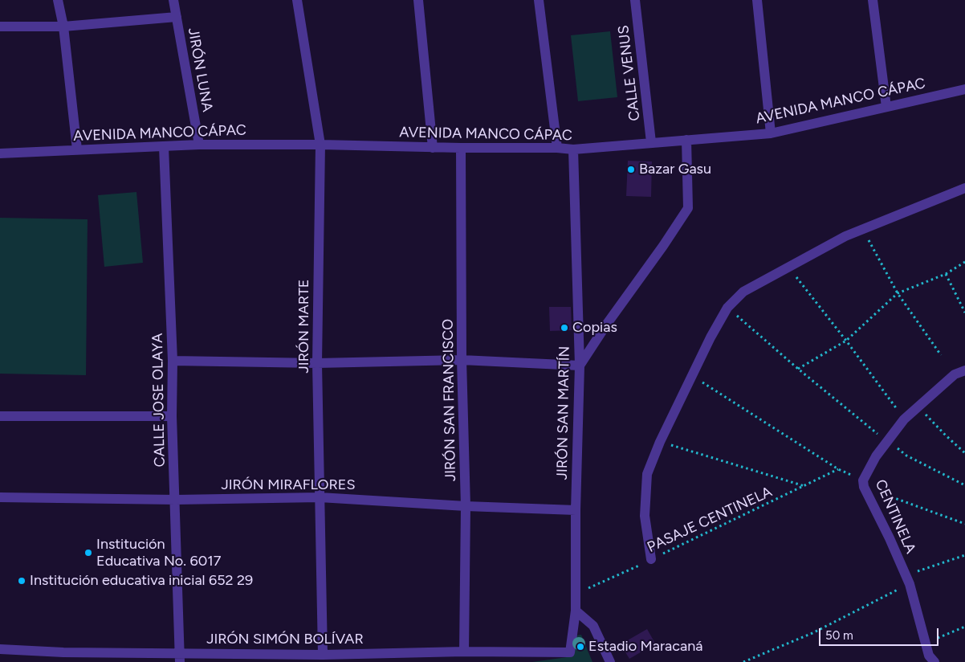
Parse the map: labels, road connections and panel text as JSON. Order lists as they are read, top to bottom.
{
  "streets": {
    "street": [
      "JIRÓN LUNA",
      "CALLE VENUS",
      "AVENIDA MANCO CÁPAC",
      "JIRÓN MARTE",
      "CALLE JOSE OLAYA",
      "JIRÓN SAN FRANCISCO",
      "JIRÓN SAN MARTÍN",
      "JIRÓN MIRAFLORES",
      "CENTINELA",
      "JIRÓN SIMÓN BOLÍVAR"
    ],
    "path": ["PASAJE CENTINELA"]
  },
  "crossings": [
    ["JIRÓN LUNA", "AVENIDA MANCO CÁPAC"],
    ["CALLE VENUS", "AVENIDA MANCO CÁPAC"],
    ["AVENIDA MANCO CÁPAC", "JIRÓN MARTE"],
    ["AVENIDA MANCO CÁPAC", "CALLE JOSE OLAYA"],
    ["AVENIDA MANCO CÁPAC", "JIRÓN SAN FRANCISCO"],
    ["AVENIDA MANCO CÁPAC", "JIRÓN SAN MARTÍN"],
    ["JIRÓN MARTE", "JIRÓN MIRAFLORES"],
    ["JIRÓN MARTE", "JIRÓN SIMÓN BOLÍVAR"],
    ["CALLE JOSE OLAYA", "JIRÓN MIRAFLORES"],
    ["CALLE JOSE OLAYA", "JIRÓN SIMÓN BOLÍVAR"],
    ["JIRÓN SAN FRANCISCO", "JIRÓN MIRAFLORES"],
    ["JIRÓN SAN FRANCISCO", "JIRÓN SIMÓN BOLÍVAR"],
    ["JIRÓN SAN MARTÍN", "JIRÓN MIRAFLORES"],
    ["JIRÓN SAN MARTÍN", "JIRÓN SIMÓN BOLÍVAR"]
  ],
  "places": [
    "Bazar Gasu",
    "Copias",
    "Institución Educativa No. 6017",
    "Institución educativa inicial 652 29",
    "Estadio Maracaná"
  ],
  "scale_bar": "50 m"
}
